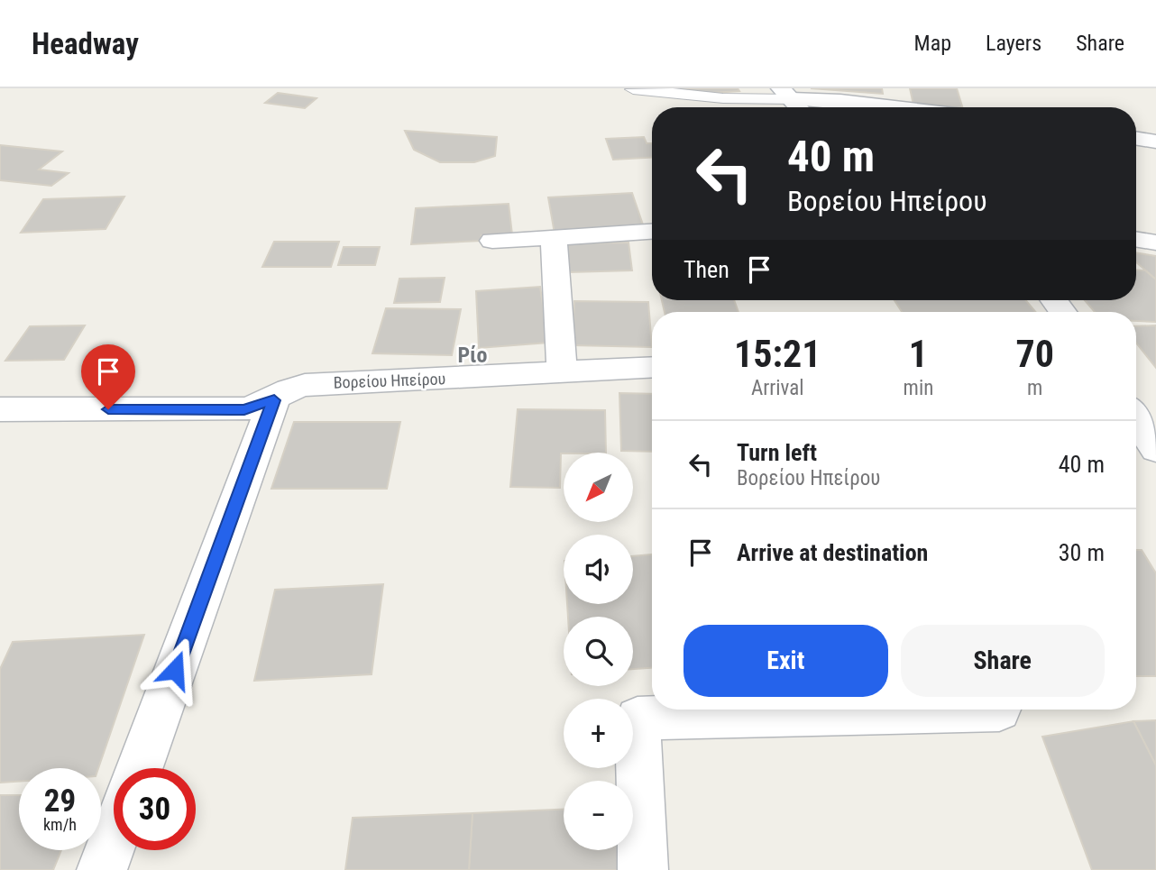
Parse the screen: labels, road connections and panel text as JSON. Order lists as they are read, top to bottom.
{
  "streets": {
    "street": ["Βορείου Ηπείρου"]
  },
  "districts": ["Ρίο"],
  "north": "bottom left",
  "page": {
    "header": "Headway",
    "nav": ["Map", "Layers", "Share"],
    "turn": ["40 m", "Βορείου Ηπείρου"],
    "then": "Then",
    "eta": [
      "15:21",
      "Arrival",
      "1",
      "min",
      "70",
      "m"
    ],
    "list": [
      {
        "name": "Turn left",
        "note": "Βορείου Ηπείρου",
        "value": "40 m"
      },
      {
        "name": "Arrive at destination",
        "value": "30 m"
      }
    ],
    "map_buttons": ["+", "−"],
    "buttons": ["Exit", "Share"],
    "speed": "29 km/h",
    "limit": "30"
  }
}
